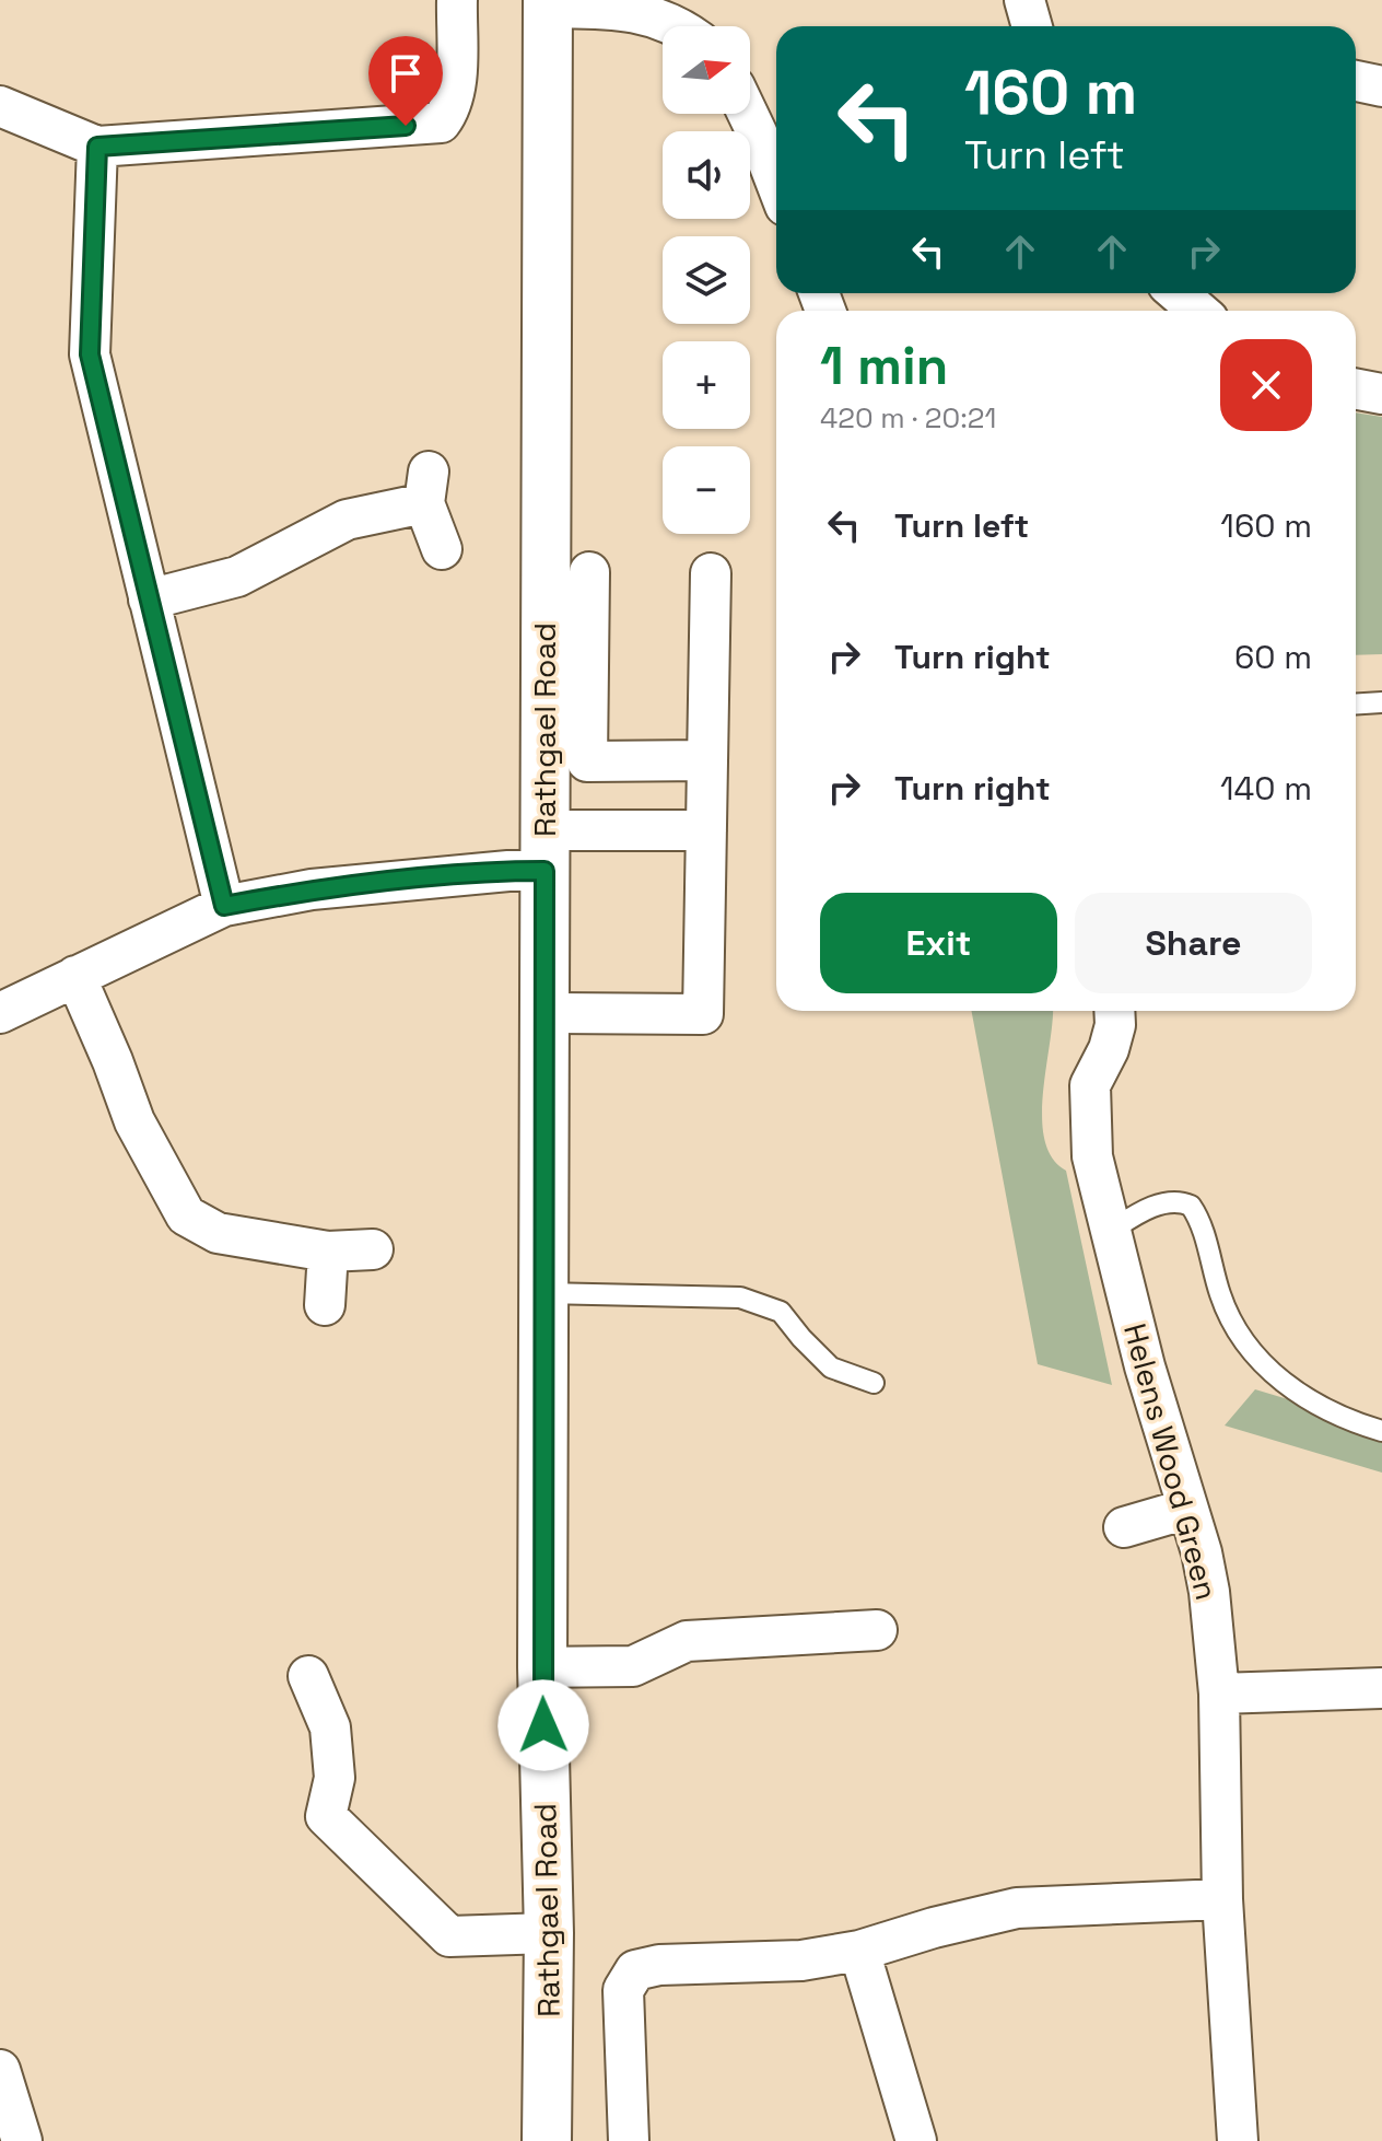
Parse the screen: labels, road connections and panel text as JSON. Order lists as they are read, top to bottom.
{
  "streets": {
    "street": ["Rathgael Road", "Helens Wood Green"]
  },
  "north": "right",
  "page": {
    "map_buttons": ["+", "−"],
    "turn": ["160 m", "Turn left"],
    "heading": ["1 min", "420 m · 20:21"],
    "list": [
      {
        "name": "Turn left",
        "value": "160 m"
      },
      {
        "name": "Turn right",
        "value": "60 m"
      },
      {
        "name": "Turn right",
        "value": "140 m"
      }
    ],
    "buttons": ["Exit", "Share"]
  }
}
